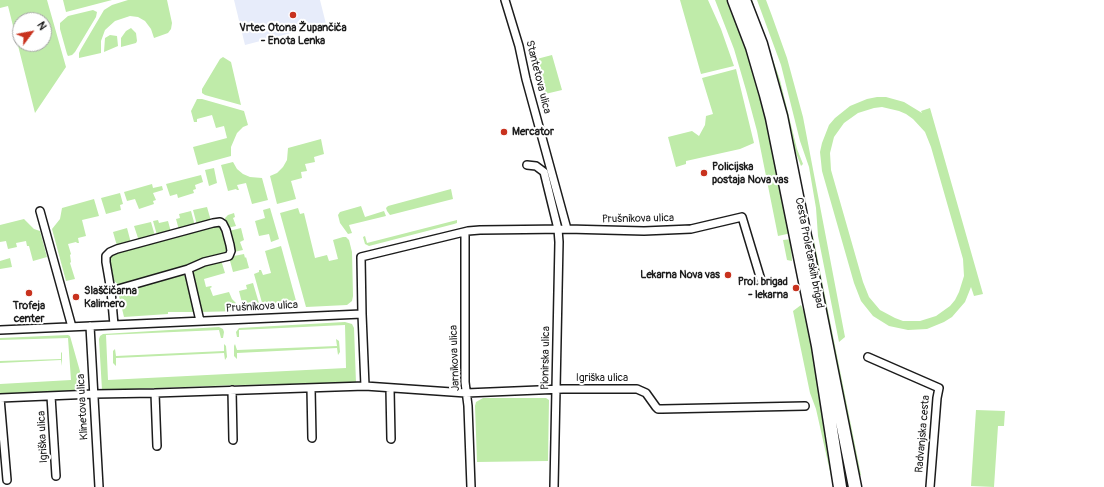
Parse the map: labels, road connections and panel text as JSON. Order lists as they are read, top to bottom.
{
  "streets": {
    "main road": ["Cesta Proletarskih brigad"],
    "street": [
      "Stantetova ulica",
      "Prušnikova ulica",
      "Jarnikova ulica",
      "Pionirska ulica",
      "Igriška ulica",
      "Klinetova ulica",
      "Radvanjska cesta"
    ]
  },
  "crossings": [
    ["Stantetova ulica", "Prušnikova ulica"],
    ["Prušnikova ulica", "Jarnikova ulica"],
    ["Prušnikova ulica", "Pionirska ulica"],
    ["Prušnikova ulica", "Klinetova ulica"],
    ["Jarnikova ulica", "Igriška ulica"],
    ["Pionirska ulica", "Igriška ulica"],
    ["Igriška ulica", "Klinetova ulica"]
  ],
  "places": [
    "Vrtec Otona Župančiča - Enota Lenka",
    "Mercator",
    "Policijska postaja Nova vas",
    "Lekarna Nova vas",
    "Prol. brigad - lekarna",
    "Trofeja center",
    "Slaščičarna Kalimero"
  ],
  "north": "top right"
}
